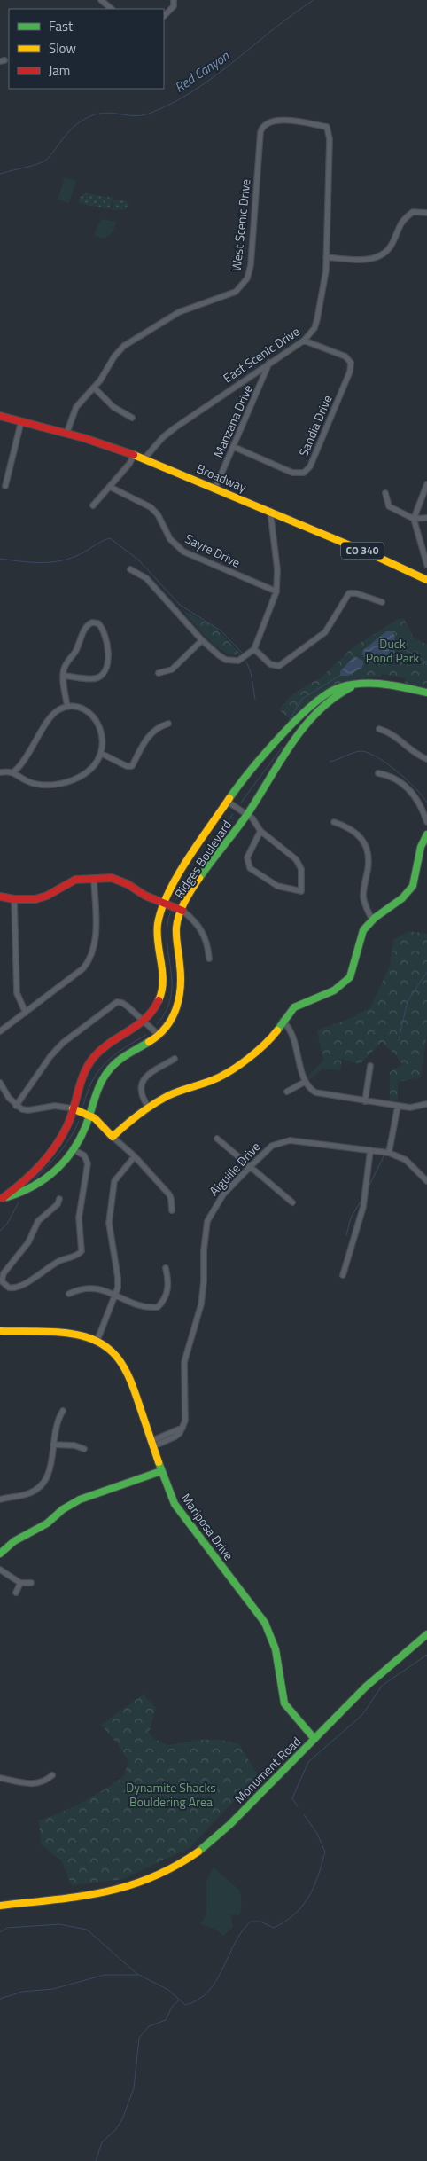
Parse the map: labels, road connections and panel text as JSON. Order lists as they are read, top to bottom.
{
  "streets": {
    "street": [
      "West Scenic Drive",
      "East Scenic Drive",
      "Manzana Drive",
      "Sandia Drive",
      "Broadway",
      "Sayre Drive",
      "CO 340",
      "Ridges Boulevard",
      "Aiguille Drive",
      "Mariposa Drive",
      "Monument Road"
    ]
  },
  "crossings": [
    ["West Scenic Drive", "East Scenic Drive"],
    ["West Scenic Drive", "Broadway"],
    ["East Scenic Drive", "Manzana Drive"],
    ["East Scenic Drive", "Sandia Drive"],
    ["East Scenic Drive", "Broadway"],
    ["Manzana Drive", "Sandia Drive"],
    ["Manzana Drive", "Broadway"],
    ["Aiguille Drive", "Mariposa Drive"],
    ["Mariposa Drive", "Monument Road"]
  ],
  "water": ["Red Canyon"],
  "parks": ["Duck Pond Park", "Dynamite Shacks Bouldering Area"],
  "legend": ["Fast", "Slow", "Jam"]
}
